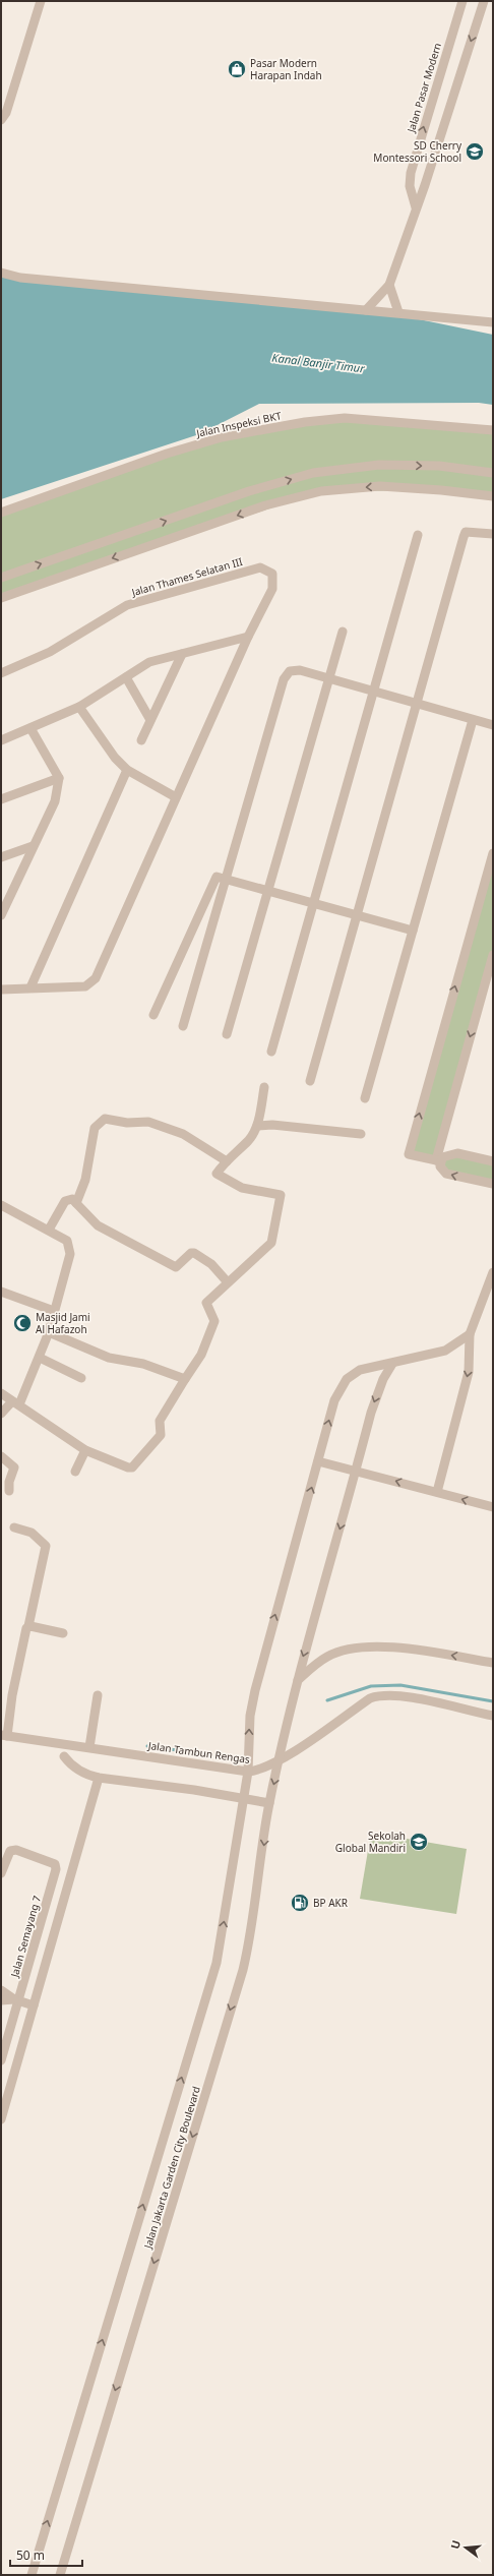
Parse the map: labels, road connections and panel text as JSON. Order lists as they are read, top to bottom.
{
  "streets": {
    "street": [
      "Jalan Pasar Modern",
      "Jalan Inspeksi BKT",
      "Jalan Thames Selatan III",
      "Jalan Tambun Rengas",
      "Jalan Semayang 7",
      "Jalan Jakarta Garden City Boulevard"
    ]
  },
  "crossings": [
    ["Jalan Tambun Rengas", "Jalan Jakarta Garden City Boulevard"]
  ],
  "water": ["Kanal Banjir Timur"],
  "places": {
    "shop": ["Pasar Modern Harapan Indah"],
    "school or university": ["SD Cherry Montessori School", "Sekolah Global Mandiri"],
    "mosque": ["Masjid Jami Al Hafazoh"],
    "fuel station": ["BP AKR"]
  },
  "scale_bar": "50 m",
  "north": "left"
}
